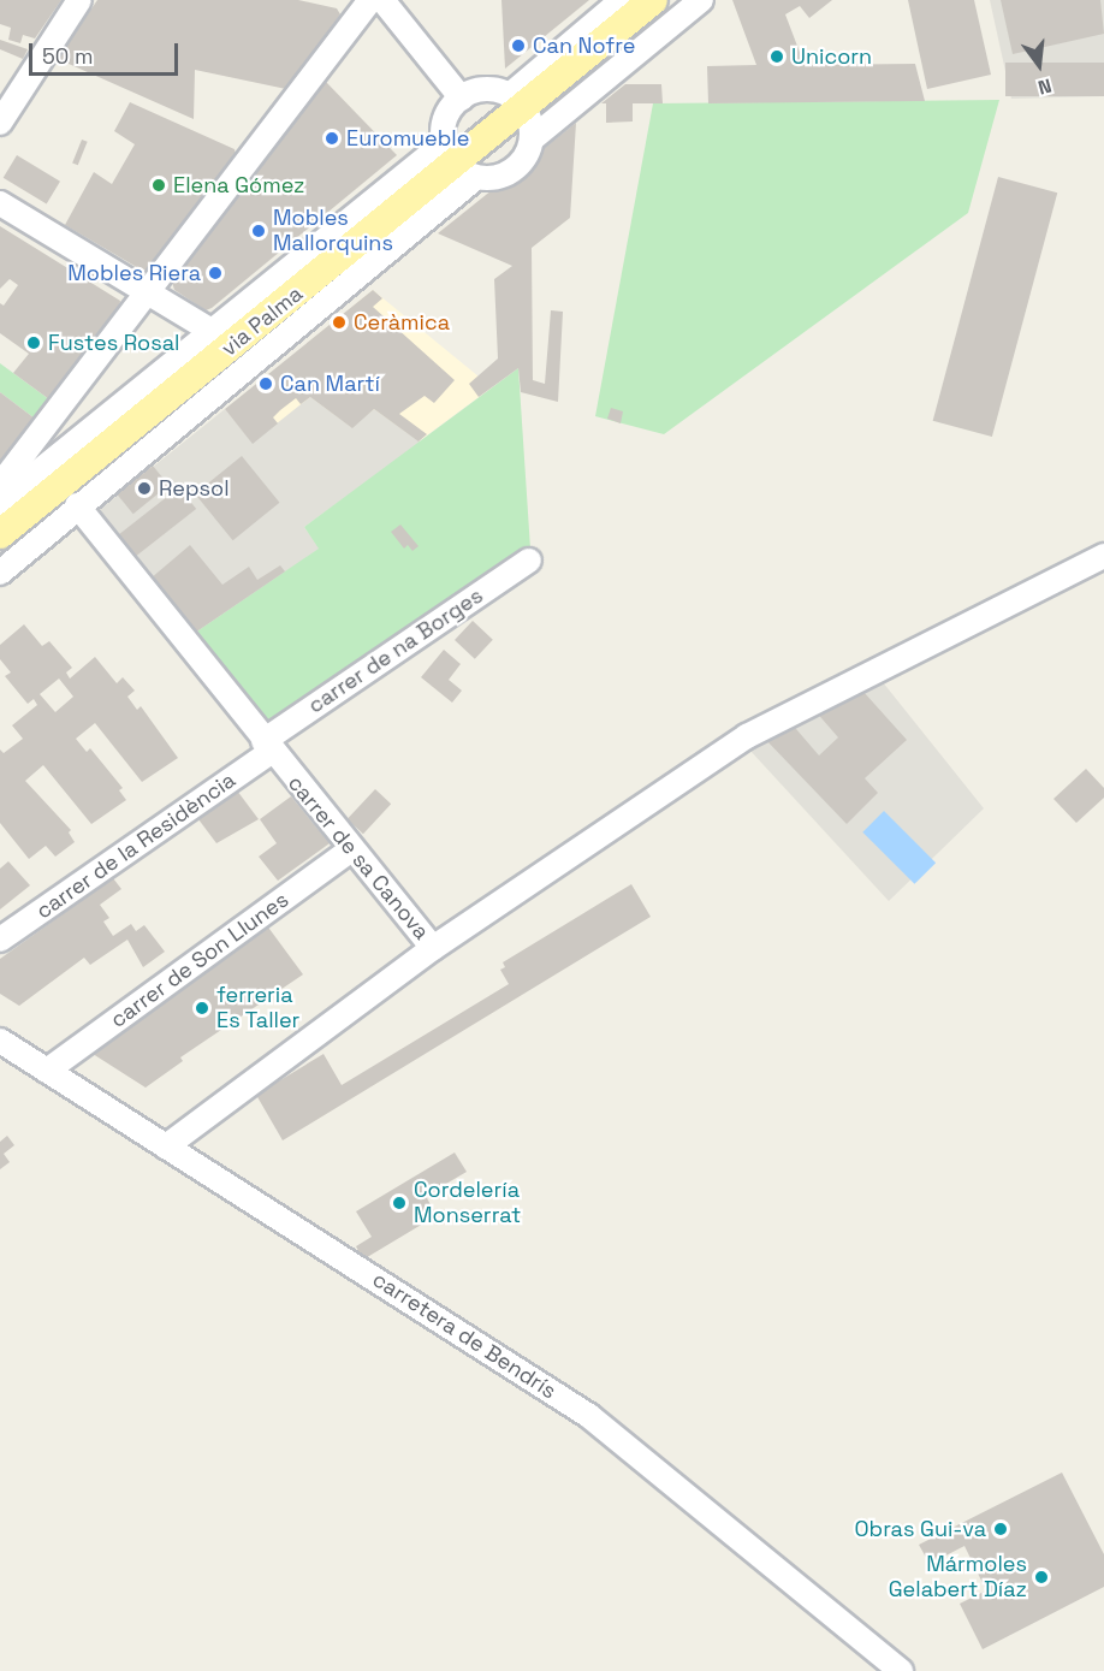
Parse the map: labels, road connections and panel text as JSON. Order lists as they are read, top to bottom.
{
  "streets": {
    "main road": ["via Palma"],
    "street": [
      "carrer de na Borges",
      "carrer de la Residència",
      "carrer de sa Canova",
      "carrer de Son Llunes",
      "carretera de Bendrís"
    ]
  },
  "crossings": [
    ["via Palma", "carrer de sa Canova"],
    ["carrer de na Borges", "carrer de la Residència"],
    ["carrer de na Borges", "carrer de sa Canova"],
    ["carrer de la Residència", "carrer de sa Canova"],
    ["carrer de sa Canova", "carrer de Son Llunes"],
    ["carrer de sa Canova", "carretera de Bendrís"],
    ["carrer de Son Llunes", "carretera de Bendrís"]
  ],
  "places": [
    "Can Nofre",
    "Unicorn",
    "Euromueble",
    "Elena Gómez",
    "Mobles Mallorquins",
    "Mobles Riera",
    "Ceràmica",
    "Fustes Rosal",
    "Can Martí",
    "Repsol",
    "ferreria Es Taller",
    "Cordelería Monserrat",
    "Obras Gui-va",
    "Mármoles Gelabert Díaz"
  ],
  "scale_bar": "50 m",
  "north": "bottom"
}
